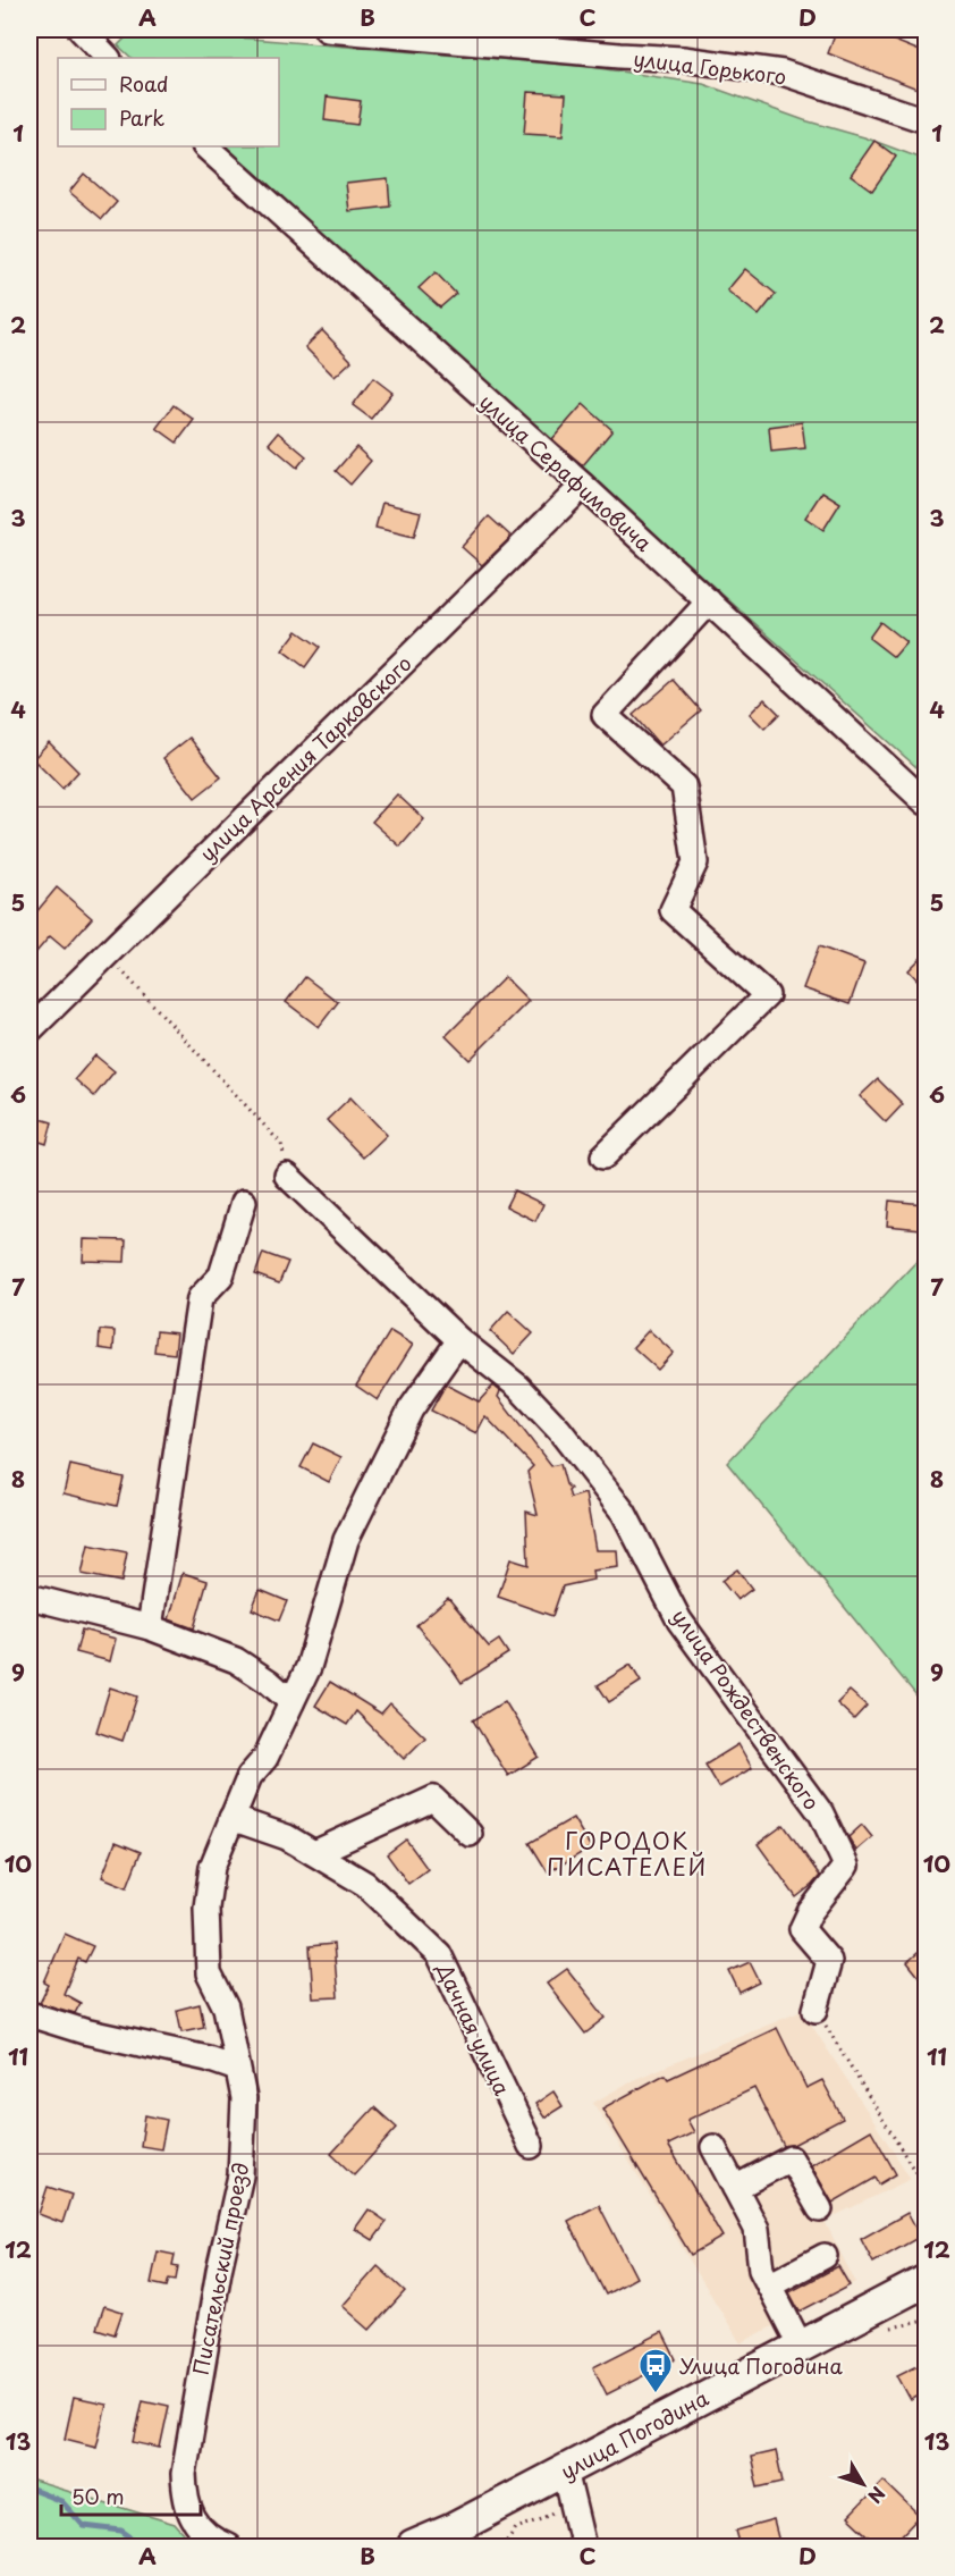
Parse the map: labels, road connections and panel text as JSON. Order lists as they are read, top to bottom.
{
  "streets": {
    "main road": ["улица Погодина"],
    "street": [
      "улица Горького",
      "улица Серафимовича",
      "улица Арсения Тарковского",
      "улица Рождественского",
      "Дачная улица",
      "Писательский проезд"
    ]
  },
  "crossings": [
    ["улица Серафимовича", "улица Арсения Тарковского"],
    ["улица Рождественского", "Писательский проезд"],
    ["Дачная улица", "Писательский проезд"]
  ],
  "districts": ["ГОРОДОК ПИСАТЕЛЕЙ"],
  "places": {
    "bus stop": ["Улица Погодина"]
  },
  "legend": ["Road", "Park"],
  "scale_bar": "50 m",
  "north": "bottom right",
  "grid": {
    "columns": [
      "A",
      "B",
      "C",
      "D"
    ],
    "rows": [
      "1",
      "2",
      "3",
      "4",
      "5",
      "6",
      "7",
      "8",
      "9",
      "10",
      "11",
      "12",
      "13"
    ]
  }
}
